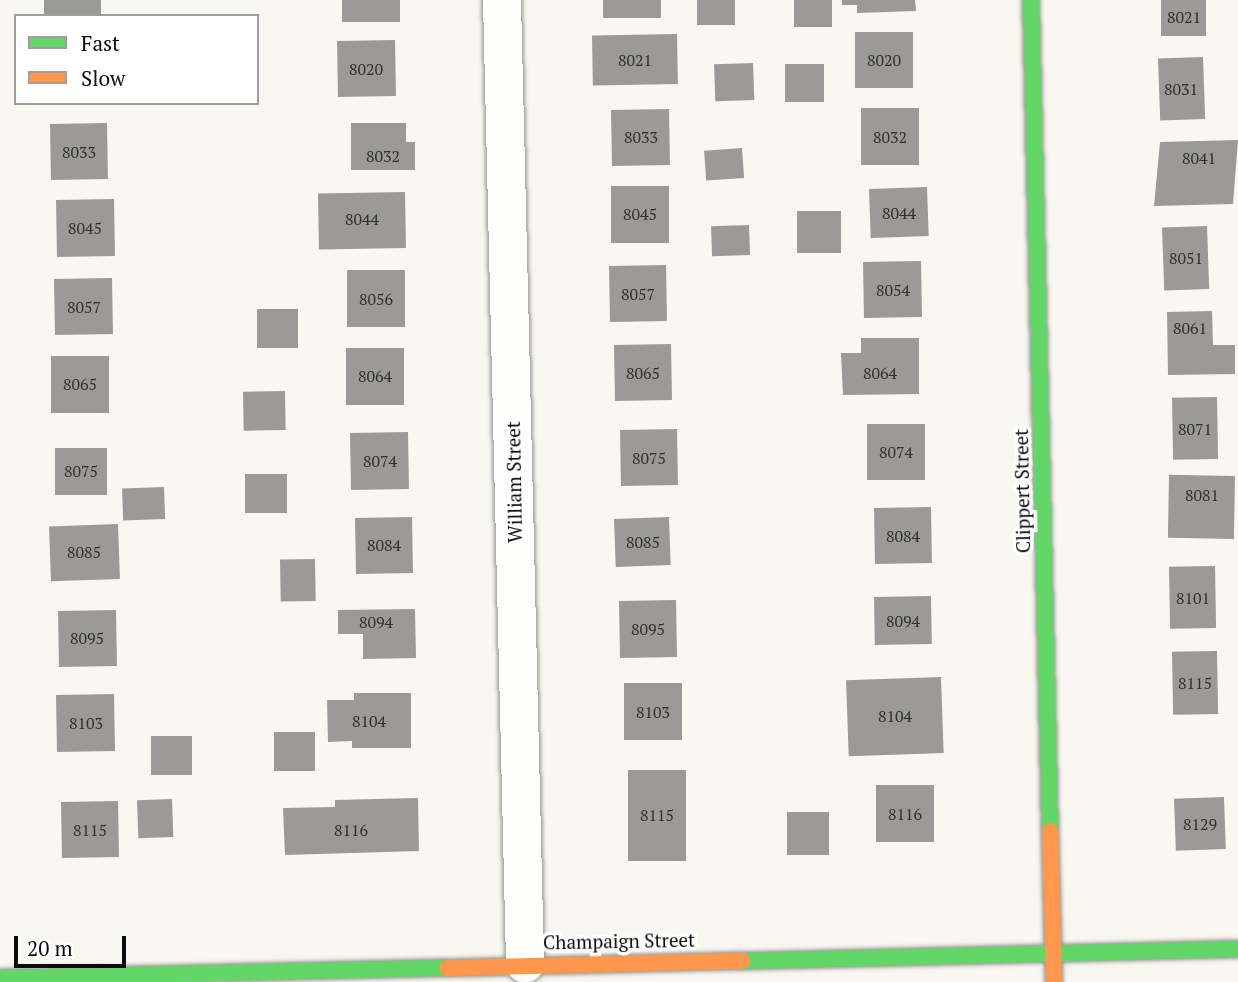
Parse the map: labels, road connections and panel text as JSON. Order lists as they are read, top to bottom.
{
  "streets": {
    "street": ["William Street", "Clippert Street", "Champaign Street"]
  },
  "crossings": [
    ["William Street", "Champaign Street"],
    ["Clippert Street", "Champaign Street"]
  ],
  "house_numbers": [
    "8021",
    "8021",
    "8020",
    "8020",
    "8031",
    "8033",
    "8032",
    "8033",
    "8032",
    "8041",
    "8044",
    "8045",
    "8044",
    "8045",
    "8051",
    "8054",
    "8057",
    "8056",
    "8057",
    "8061",
    "8065",
    "8064",
    "8064",
    "8065",
    "8071",
    "8074",
    "8075",
    "8074",
    "8075",
    "8081",
    "8084",
    "8085",
    "8084",
    "8085",
    "8101",
    "8094",
    "8094",
    "8095",
    "8095",
    "8115",
    "8103",
    "8104",
    "8104",
    "8103",
    "8116",
    "8115",
    "8129",
    "8115",
    "8116"
  ],
  "legend": ["Fast", "Slow"],
  "scale_bar": "20 m"
}
